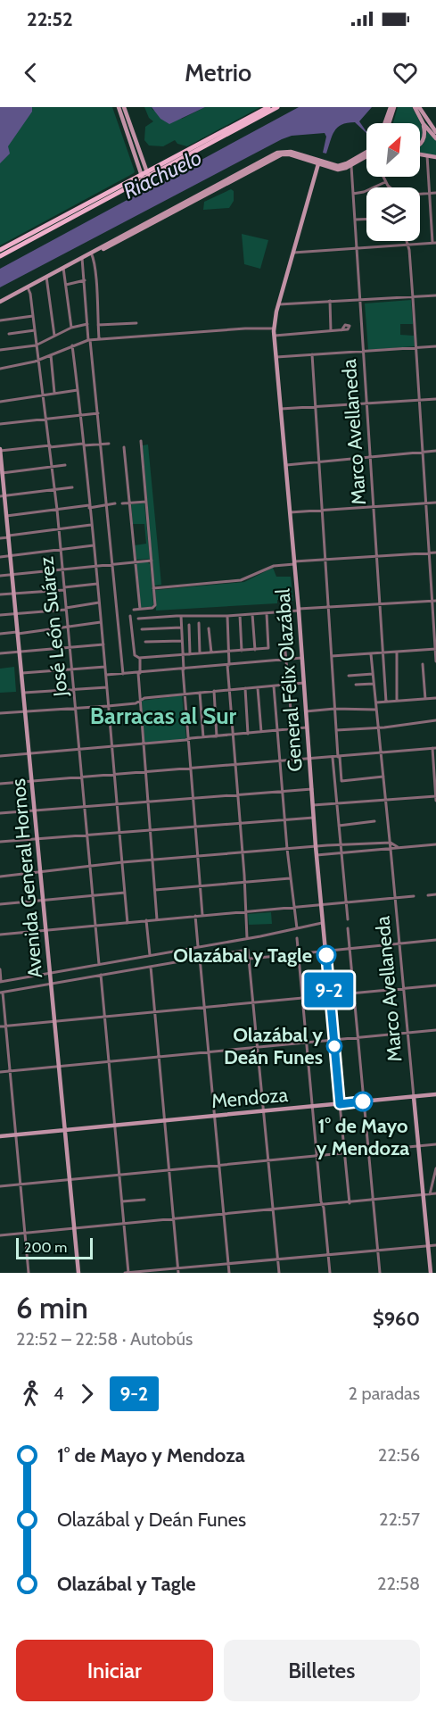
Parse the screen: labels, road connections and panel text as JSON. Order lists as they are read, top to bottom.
{
  "streets": {
    "street": [
      "Marco Avellaneda",
      "José León Suárez",
      "General Félix Olazábal",
      "Avenida General Hornos",
      "Mendoza"
    ]
  },
  "crossings": [
    ["Marco Avellaneda", "Mendoza"],
    ["General Félix Olazábal", "Mendoza"],
    ["Avenida General Hornos", "Mendoza"]
  ],
  "districts": ["Barracas al Sur"],
  "water": ["Riachuelo"],
  "places": ["Olazábal y Tagle", "Olazábal y Deán Funes", "1° de Mayo y Mendoza"],
  "lines": ["bus line 9-2"],
  "scale_bar": "200 m",
  "north": "top right",
  "page": {
    "status": "22:52",
    "header": "Metrio",
    "on_map": "9-2",
    "scale": "200 m",
    "heading": ["6 min", "22:52 – 22:58 · Autobús", "$960"],
    "legs": ["4", "9-2", "2 paradas"],
    "list": [
      {
        "name": "1° de Mayo y Mendoza",
        "value": "22:56"
      },
      {
        "name": "Olazábal y Deán Funes",
        "value": "22:57"
      },
      {
        "name": "Olazábal y Tagle",
        "value": "22:58"
      }
    ],
    "buttons": ["Iniciar", "Billetes"]
  }
}
